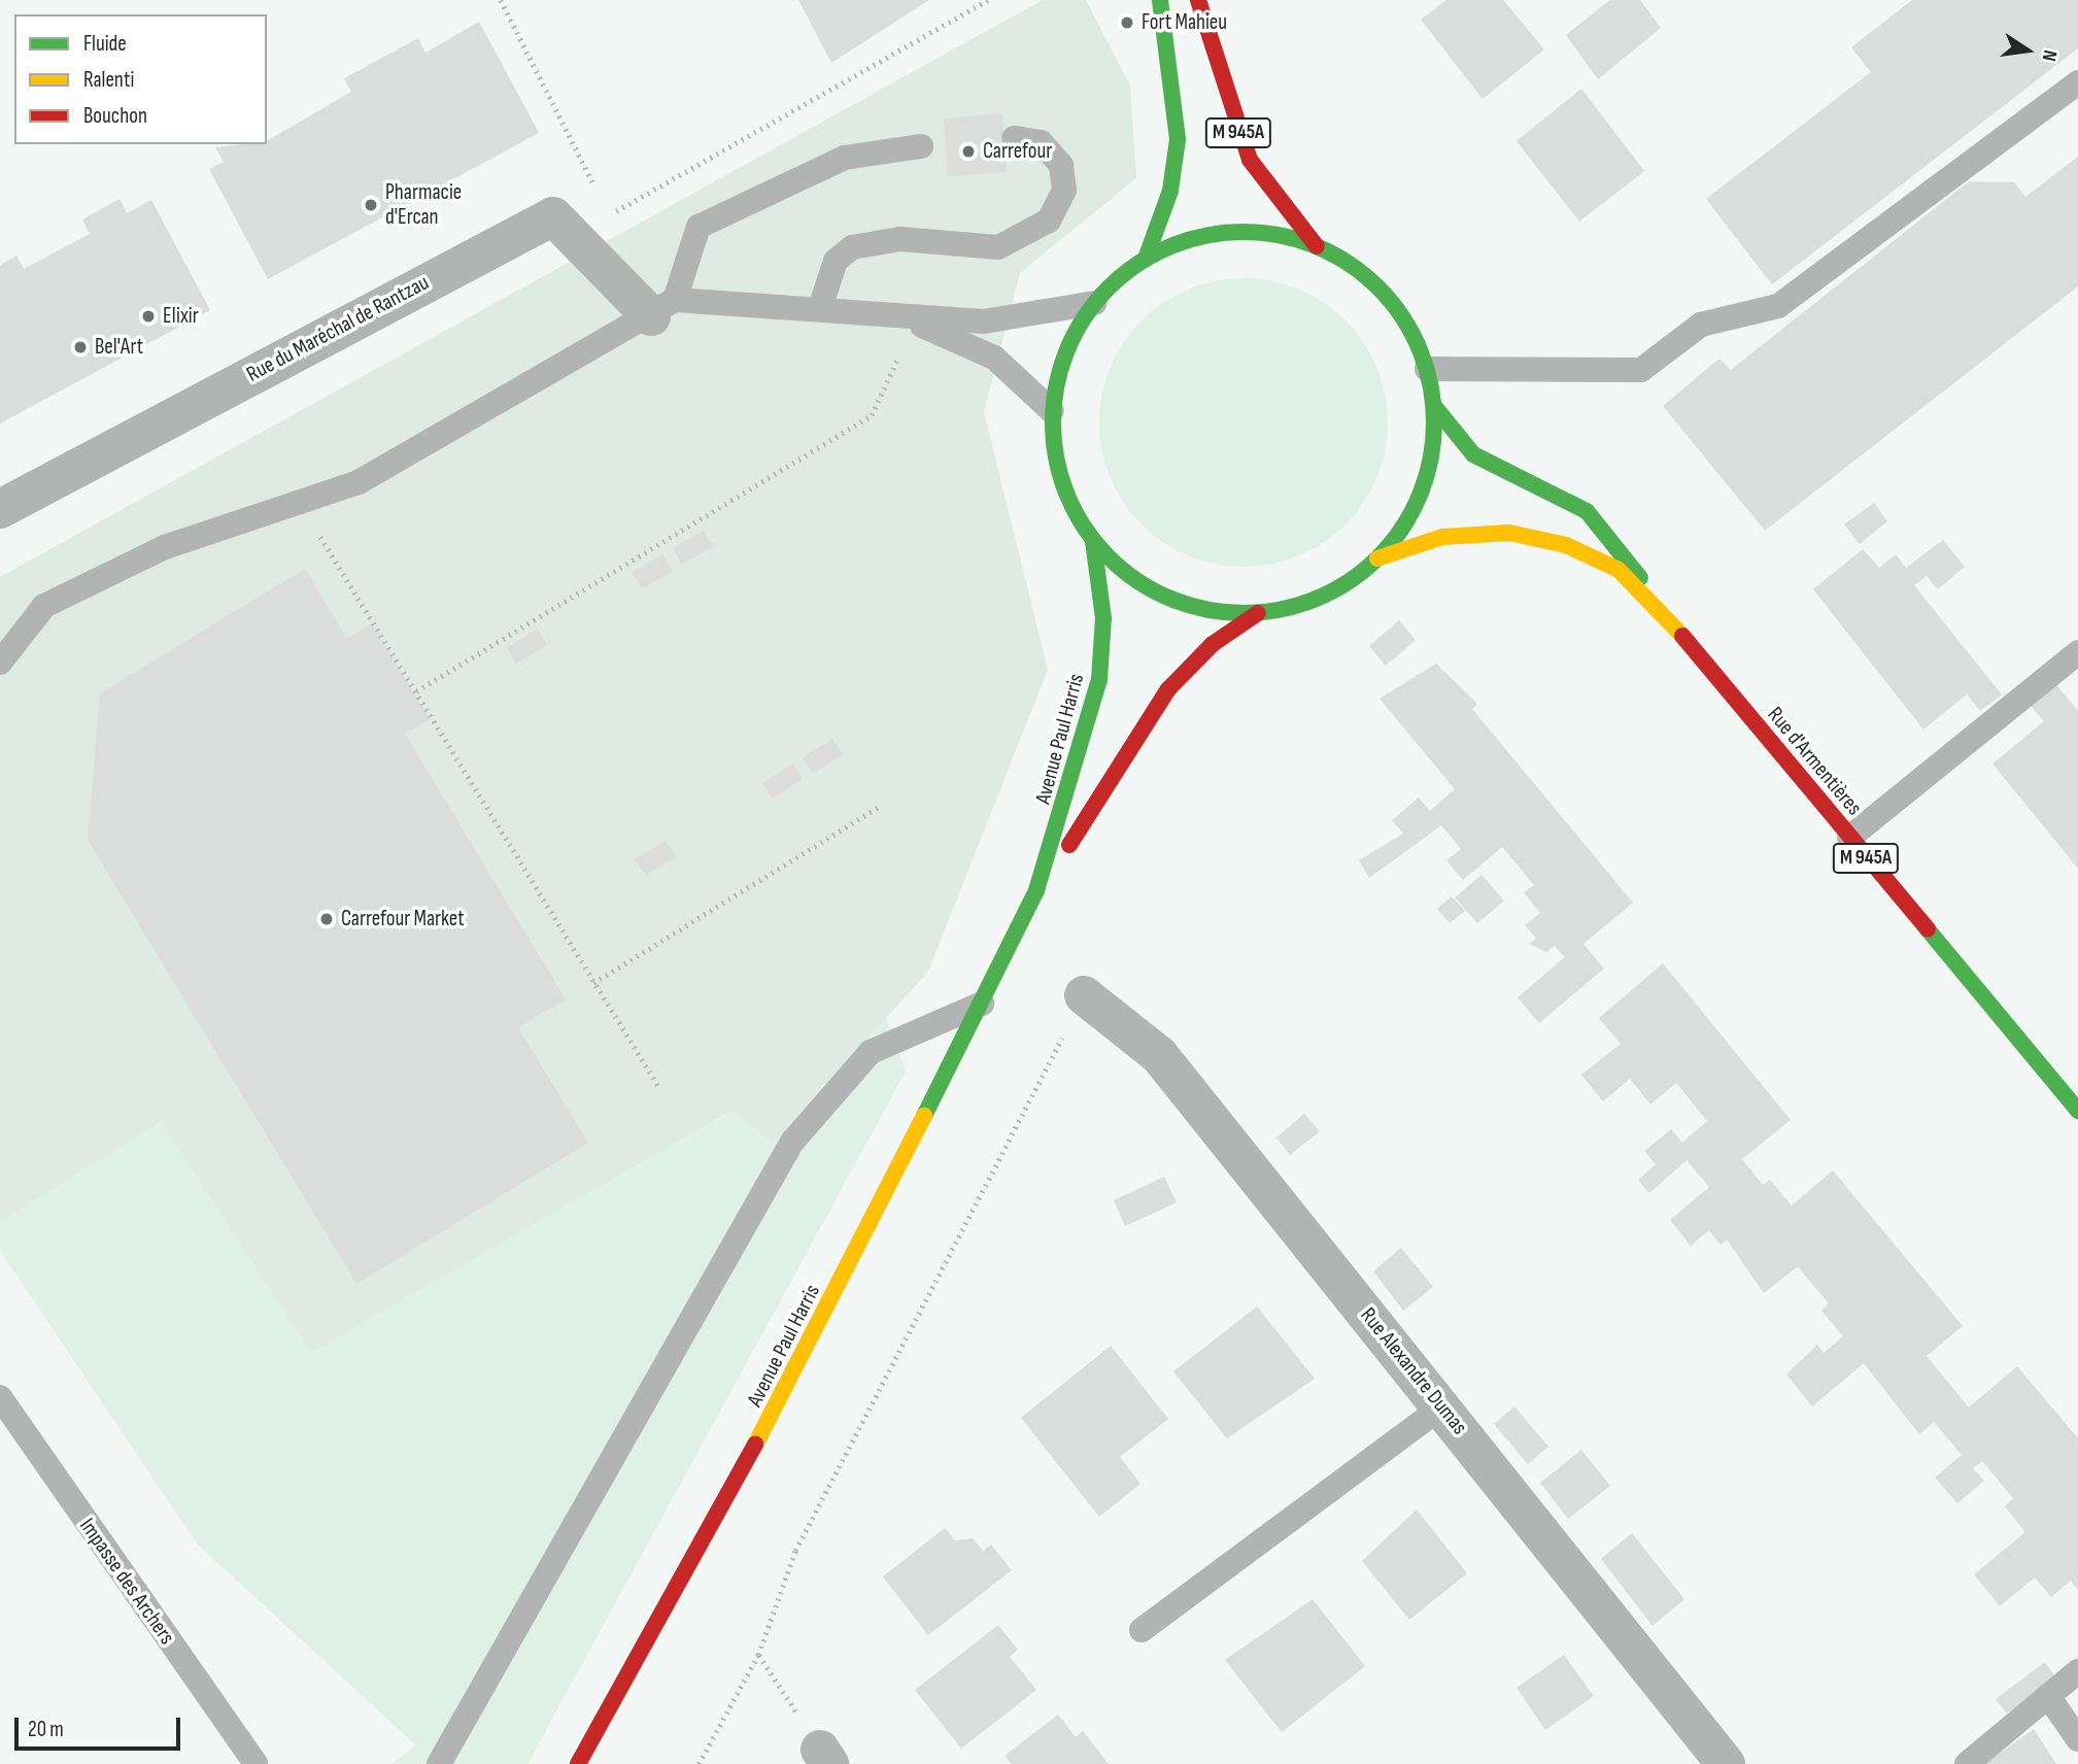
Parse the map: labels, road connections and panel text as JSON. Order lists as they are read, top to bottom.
{
  "streets": {
    "main road": ["M 945A", "Avenue Paul Harris", "Rue d'Armentières"],
    "street": ["Rue du Maréchal de Rantzau", "Rue Alexandre Dumas"],
    "lane": ["Impasse des Archers"]
  },
  "places": [
    "Fort Mahieu",
    "Carrefour",
    "Pharmacie d'Ercan",
    "Elixir",
    "Bel'Art",
    "Carrefour Market"
  ],
  "legend": ["Fluide", "Ralenti", "Bouchon"],
  "scale_bar": "20 m",
  "north": "right"
}
